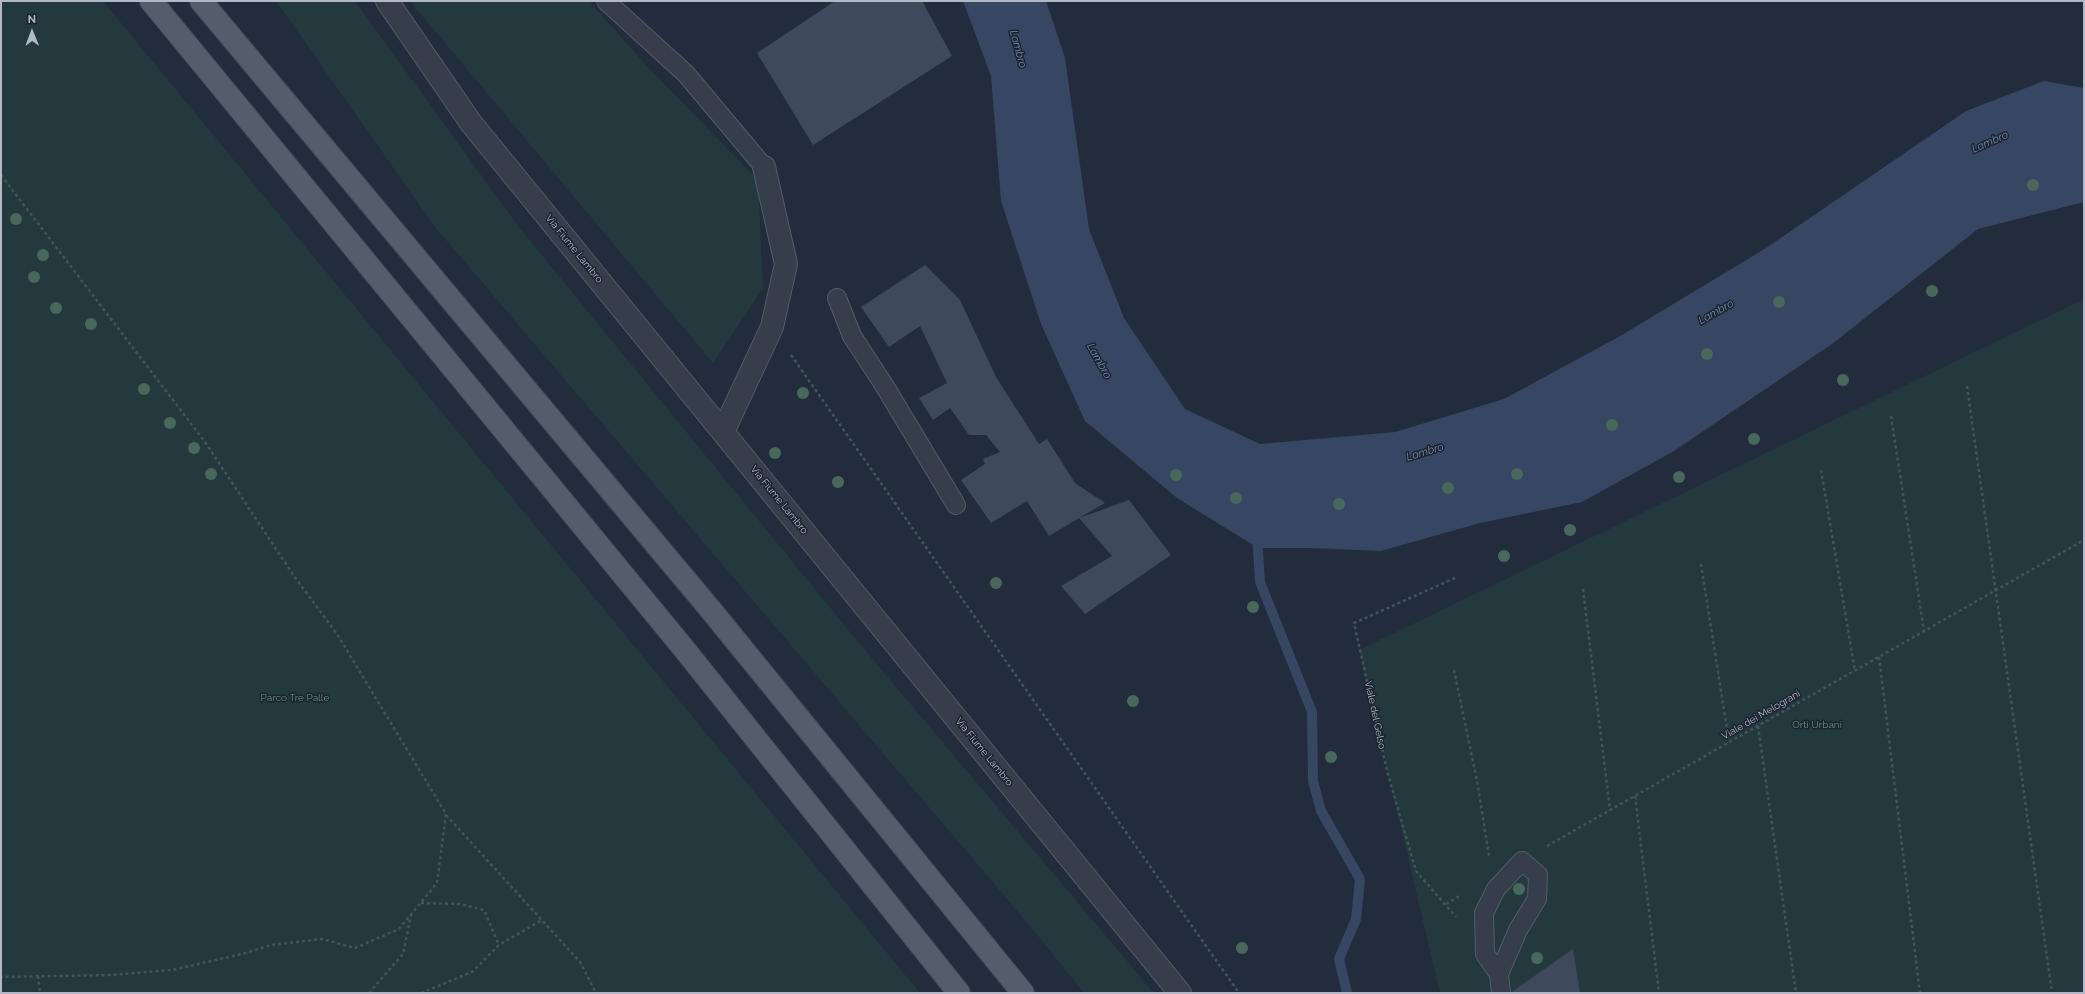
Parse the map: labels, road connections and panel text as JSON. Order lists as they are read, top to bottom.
{
  "streets": {
    "street": ["Via Fiume Lambro"],
    "path": ["Viale del Gelso", "Viale dei Melograni"]
  },
  "water": ["Lambro"],
  "parks": ["Parco Tre Palle", "Orti Urbani"],
  "north": "top"
}
